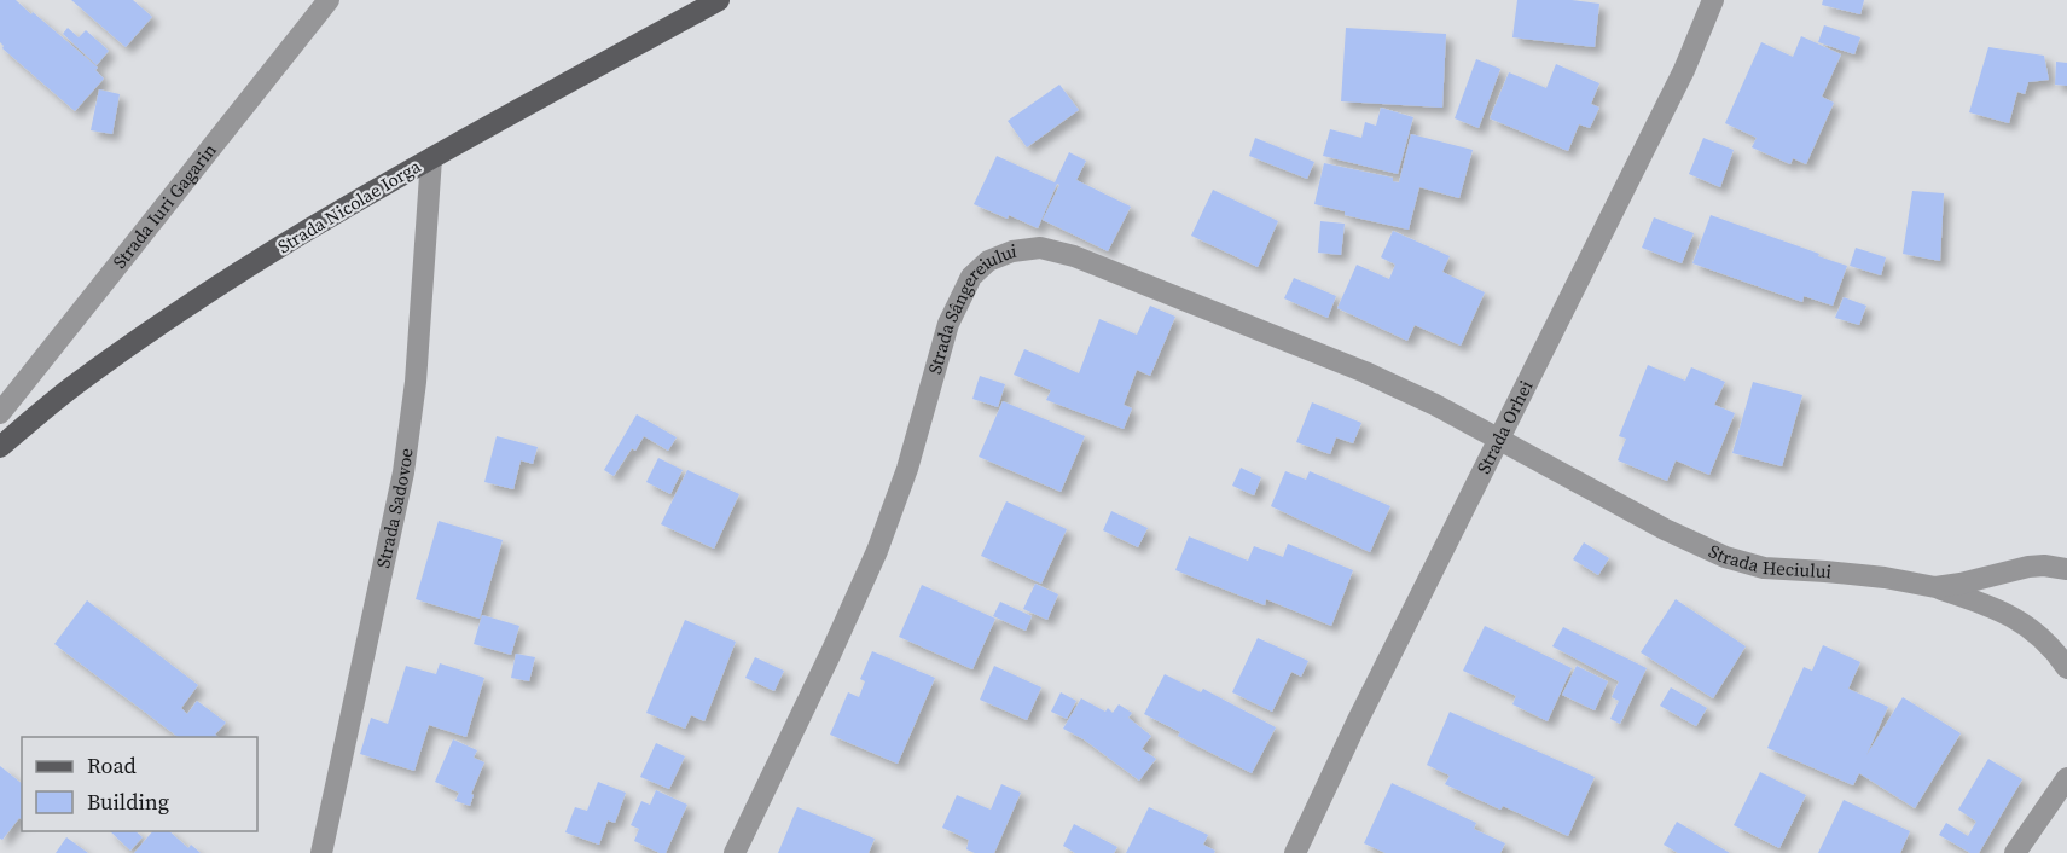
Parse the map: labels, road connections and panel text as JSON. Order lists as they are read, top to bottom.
{
  "streets": {
    "main road": ["Strada Nicolae Iorga"],
    "street": [
      "Strada Iuri Gagarin",
      "Strada Sângereiului",
      "Strada Orhei",
      "Strada Sadovoe",
      "Strada Heciului"
    ]
  },
  "crossings": [
    ["Strada Nicolae Iorga", "Strada Sadovoe"],
    ["Strada Sângereiului", "Strada Orhei"],
    ["Strada Sângereiului", "Strada Heciului"],
    ["Strada Orhei", "Strada Heciului"]
  ],
  "legend": ["Road", "Building"]
}
